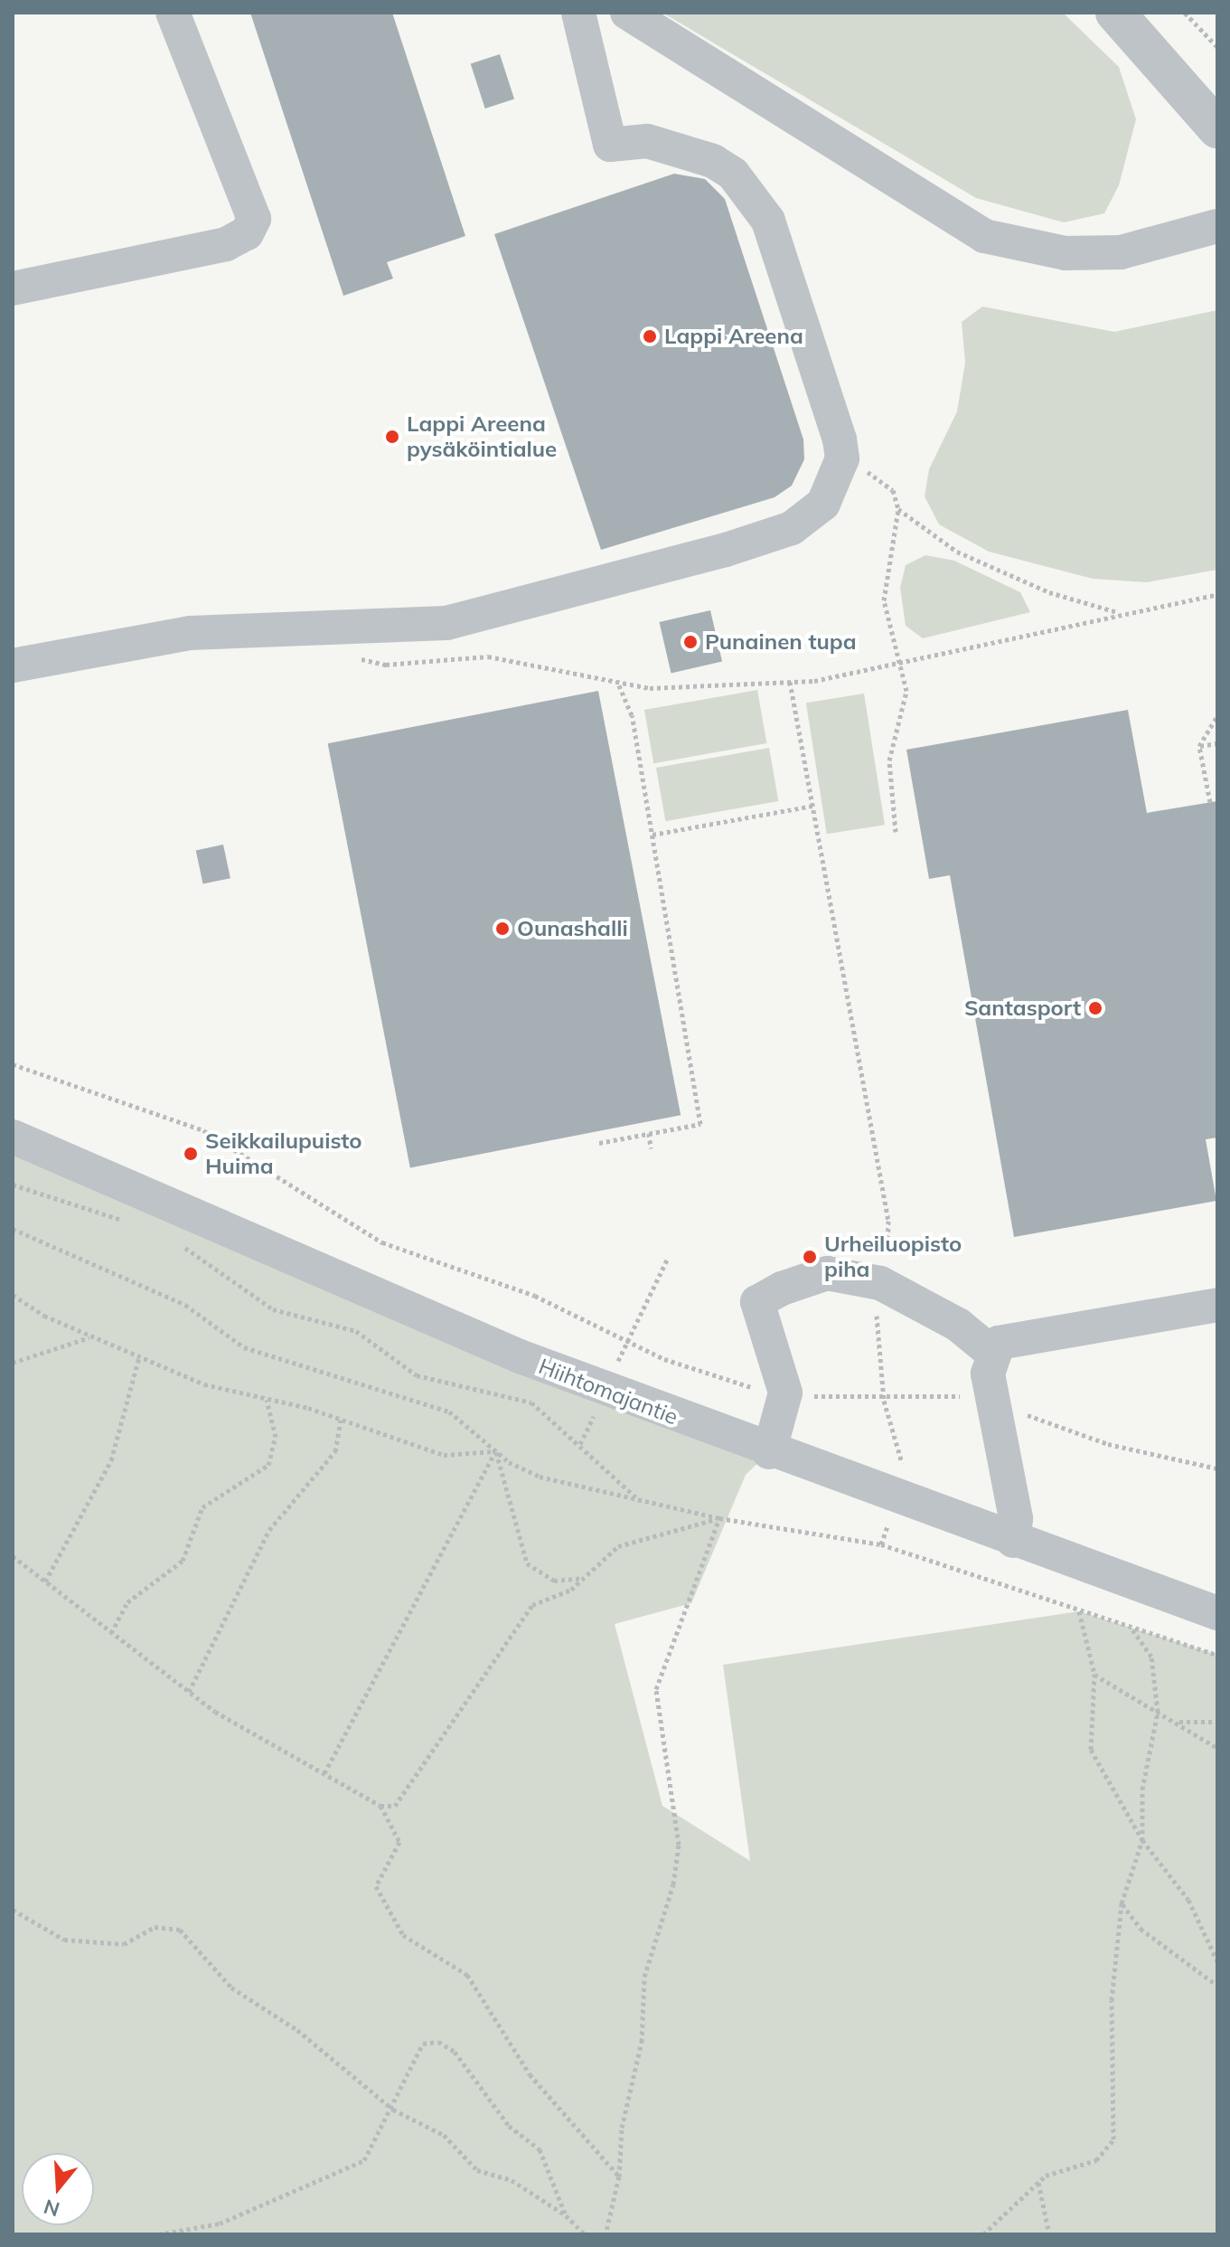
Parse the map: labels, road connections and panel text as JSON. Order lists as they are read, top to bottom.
{
  "streets": {
    "street": ["Hiihtomajantie"]
  },
  "places": [
    "Lappi Areena",
    "Lappi Areena pysäköintialue",
    "Punainen tupa",
    "Ounashalli",
    "Santasport",
    "Seikkailupuisto Huima",
    "Urheiluopisto piha"
  ],
  "north": "bottom"
}
